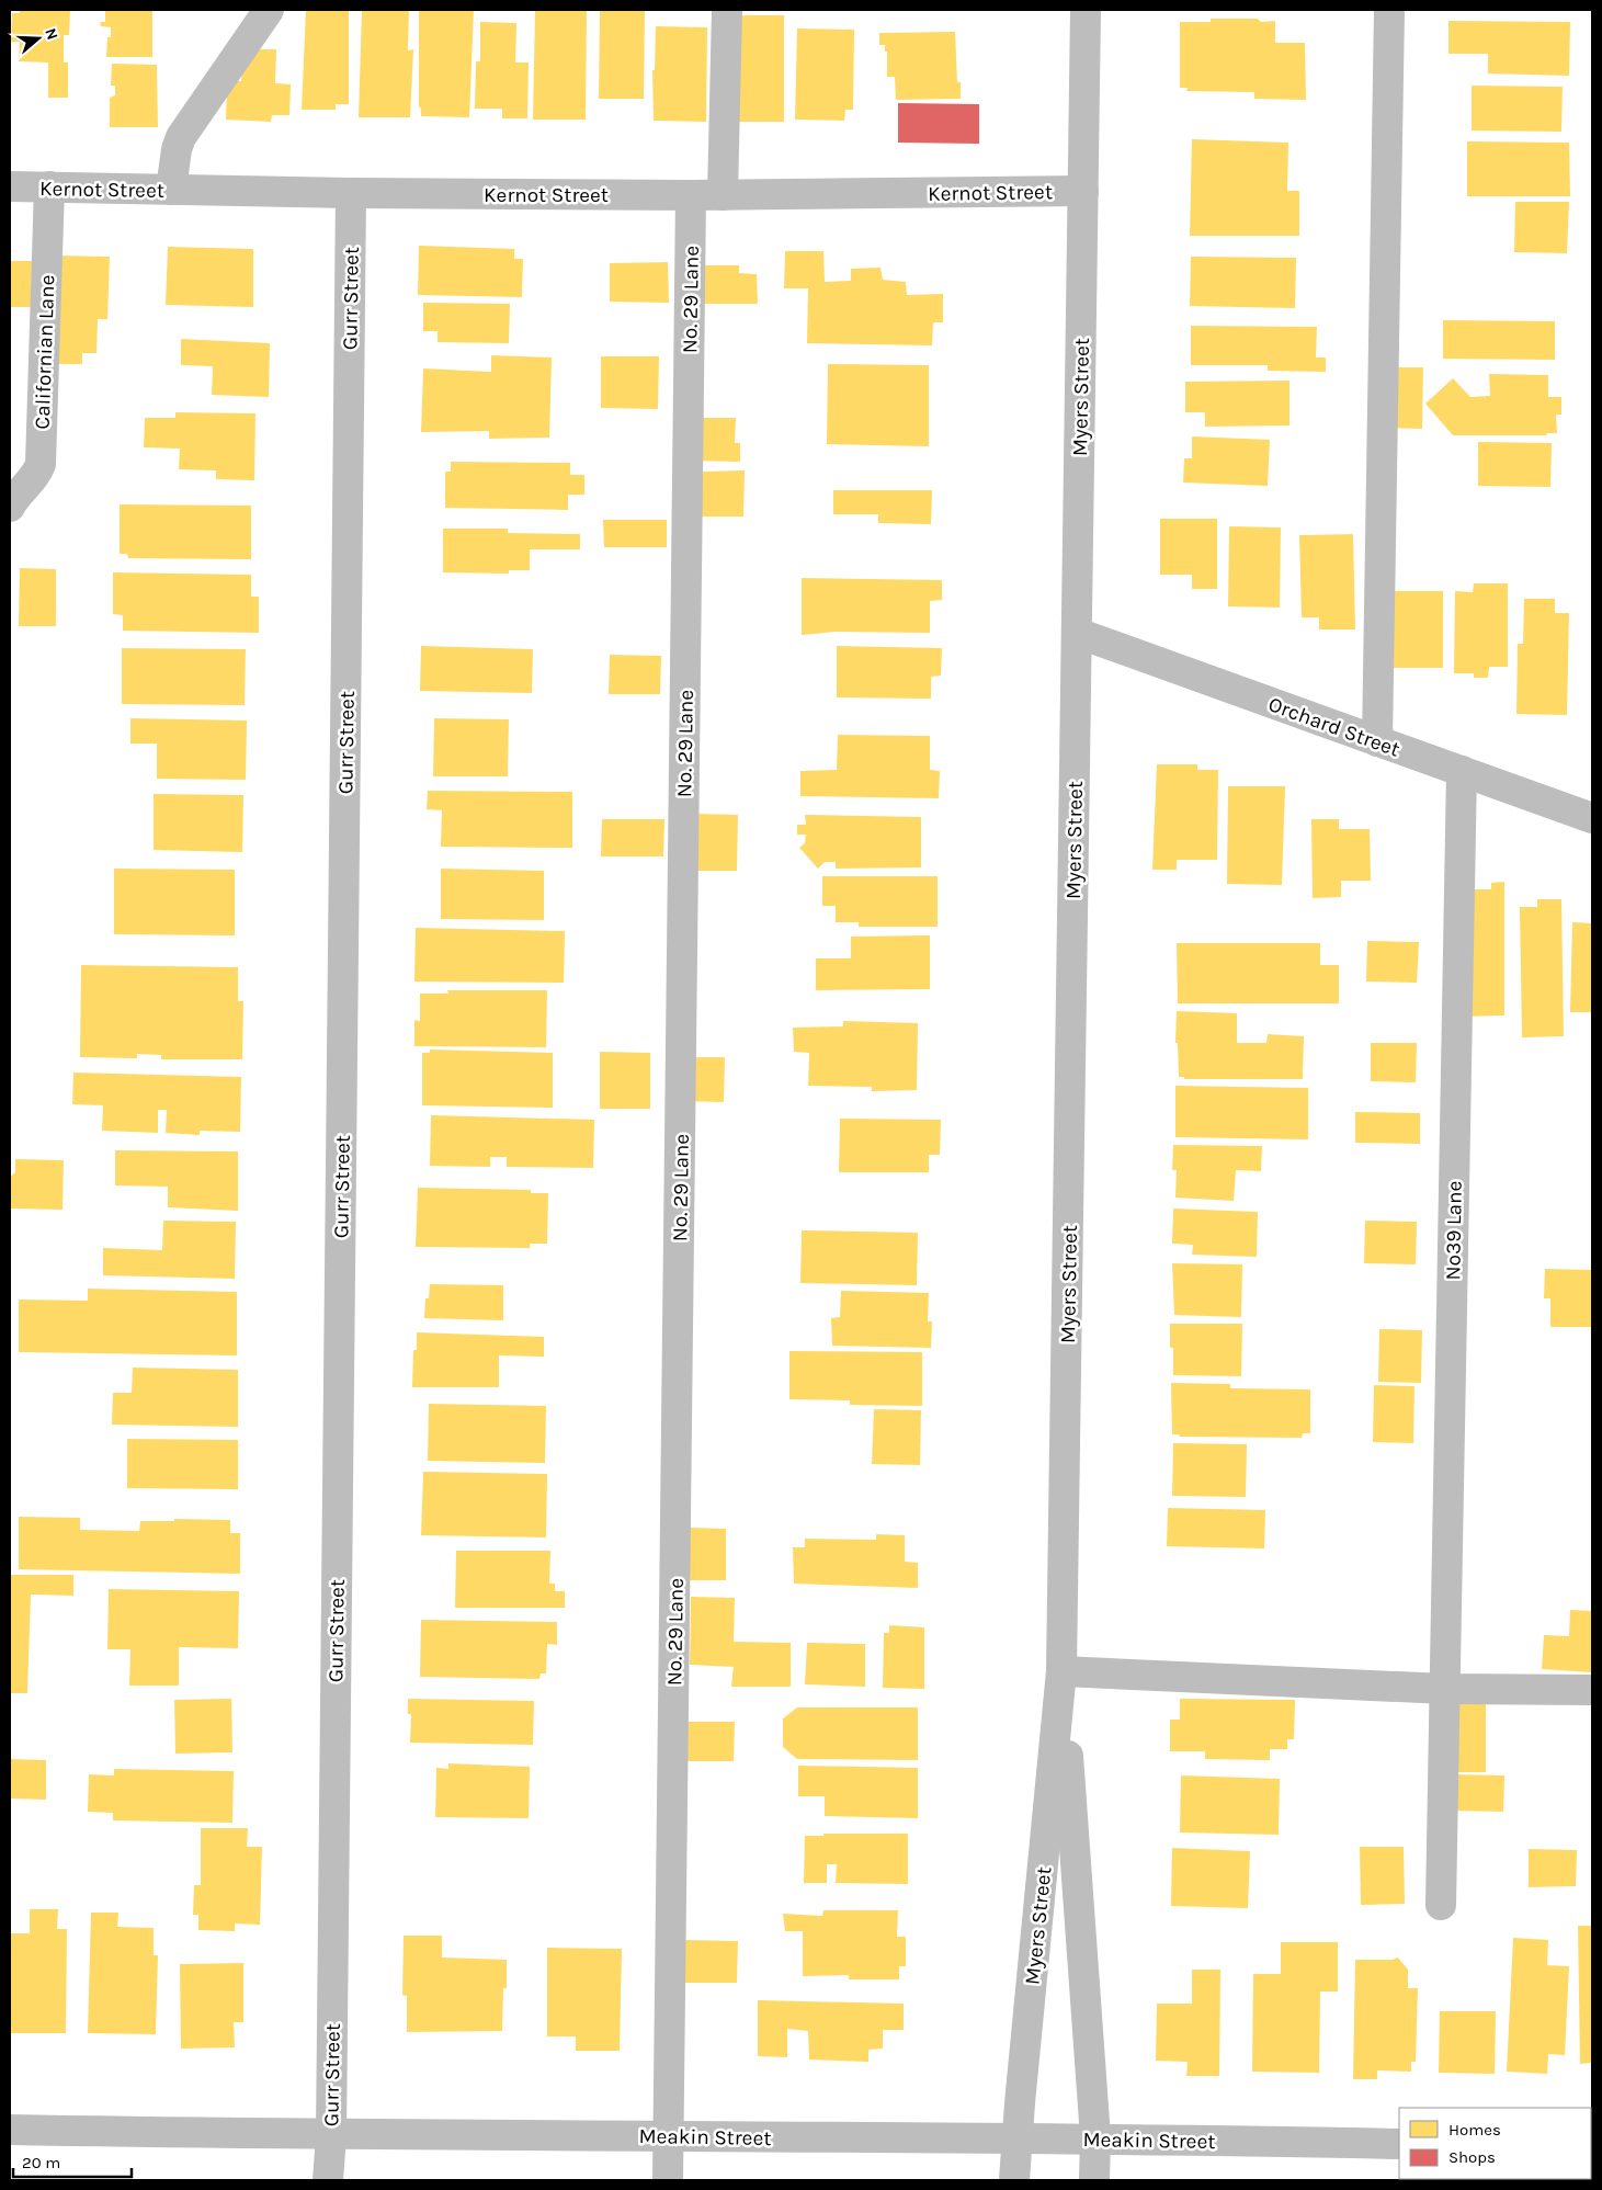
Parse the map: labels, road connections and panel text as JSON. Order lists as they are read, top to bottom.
{
  "streets": {
    "street": [
      "Kernot Street",
      "Gurr Street",
      "No. 29 Lane",
      "Californian Lane",
      "Myers Street",
      "Orchard Street",
      "No39 Lane",
      "Meakin Street"
    ]
  },
  "crossings": [
    ["Kernot Street", "Gurr Street"],
    ["Kernot Street", "No. 29 Lane"],
    ["Kernot Street", "Californian Lane"],
    ["Kernot Street", "Myers Street"],
    ["Gurr Street", "Meakin Street"],
    ["No. 29 Lane", "Meakin Street"],
    ["Myers Street", "Orchard Street"],
    ["Myers Street", "Meakin Street"],
    ["Orchard Street", "No39 Lane"]
  ],
  "legend": ["Homes", "Shops"],
  "scale_bar": "20 m",
  "north": "right"
}
